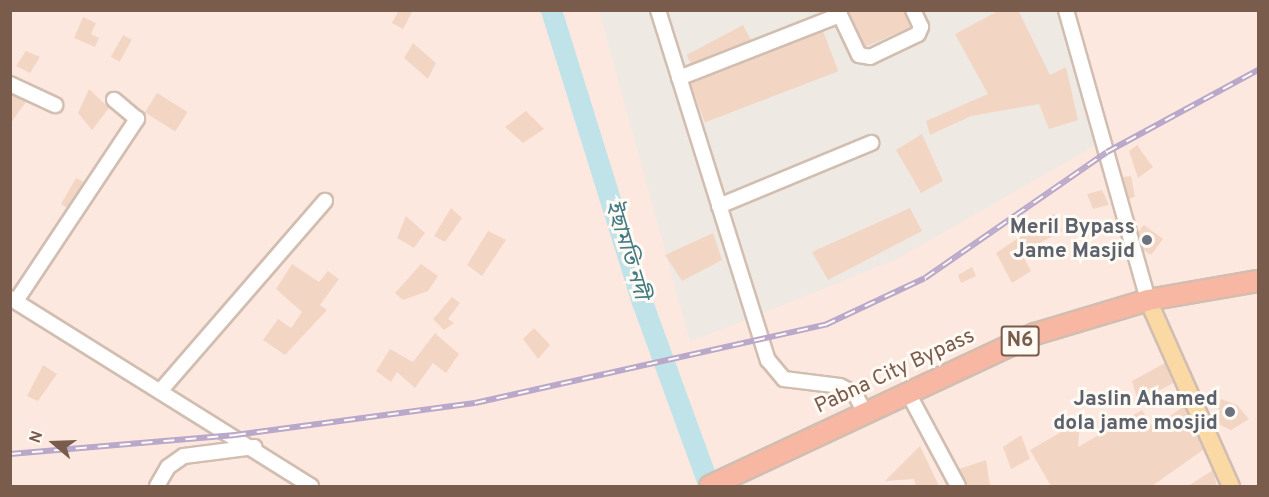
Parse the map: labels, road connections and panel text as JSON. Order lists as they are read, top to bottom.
{
  "streets": {
    "highway": ["N6", "Pabna City Bypass"]
  },
  "water": ["ইছামতি নদী"],
  "places": ["Meril Bypass Jame Masjid", "Jaslin Ahamed dola jame mosjid"],
  "north": "left"
}
